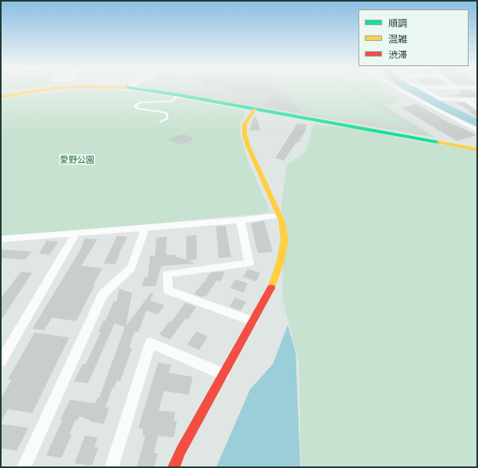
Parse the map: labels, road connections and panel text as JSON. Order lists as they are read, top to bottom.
{
  "parks": ["愛野公園"],
  "legend": ["順調", "混雑", "渋滞"]
}
